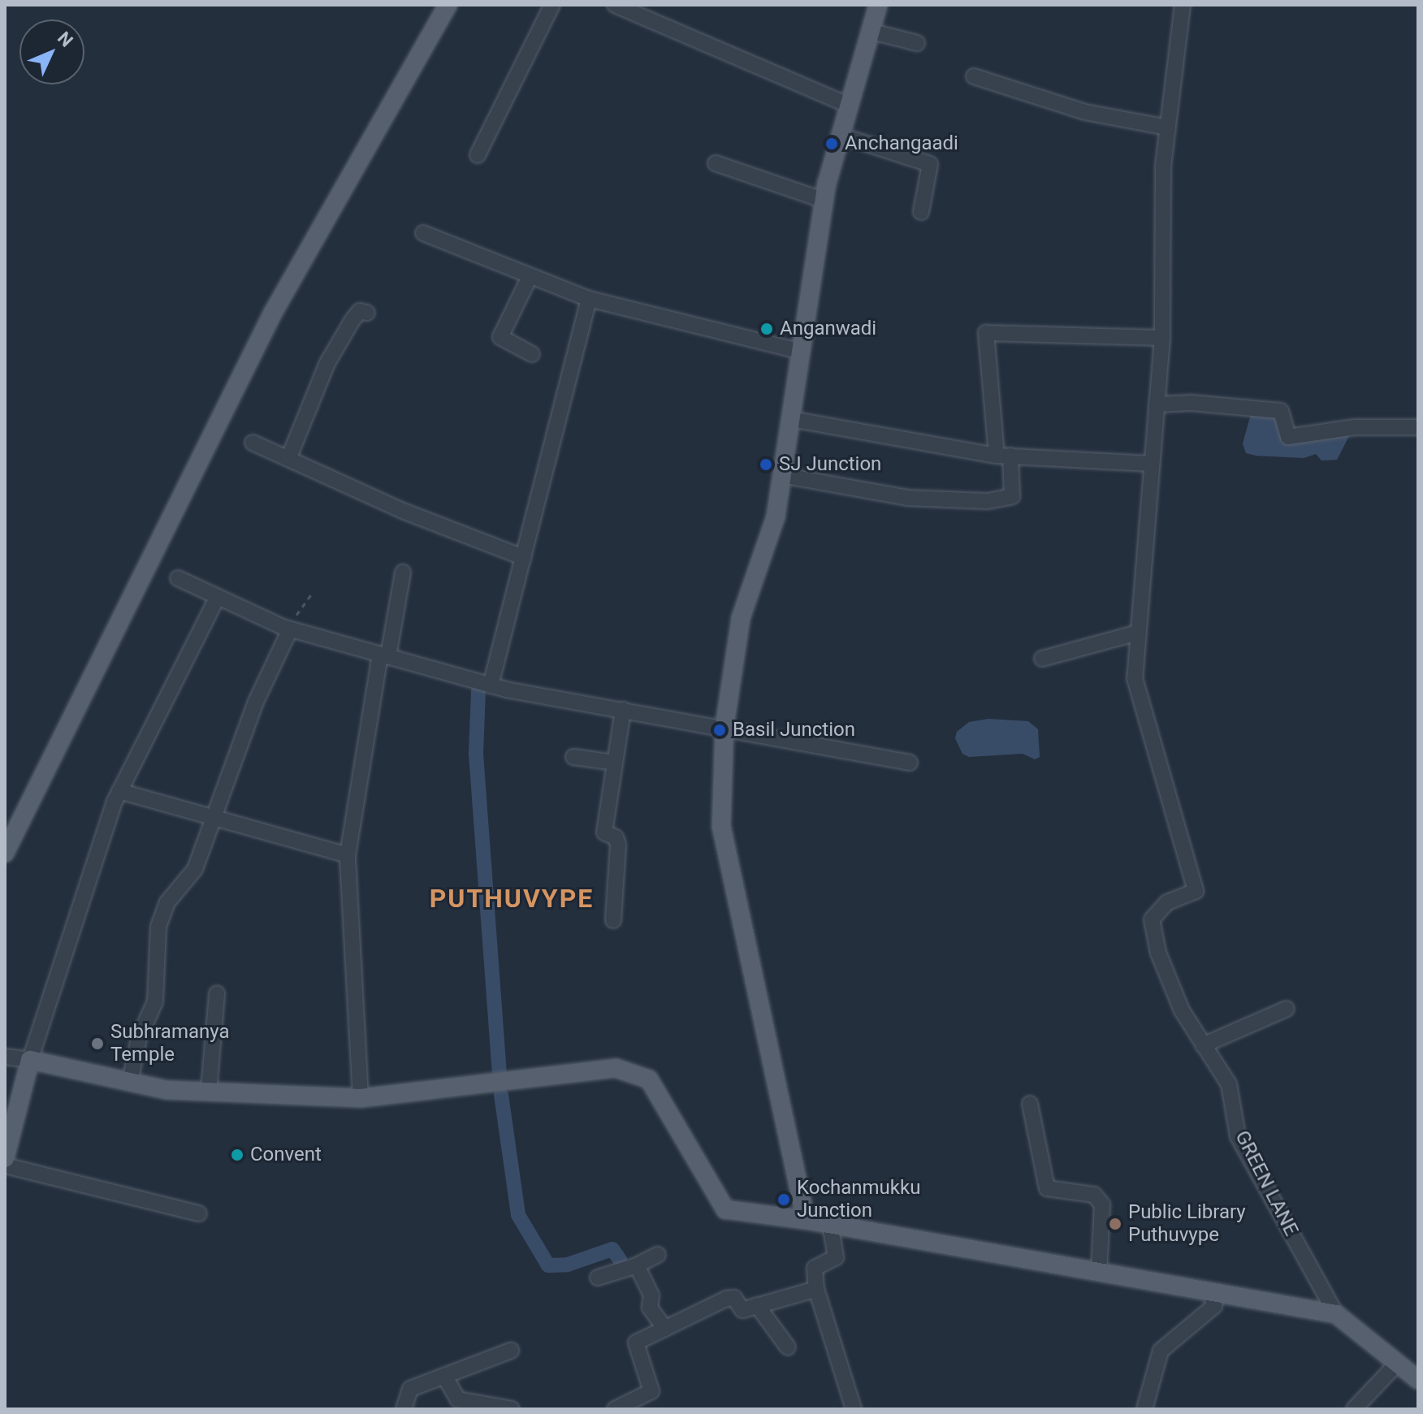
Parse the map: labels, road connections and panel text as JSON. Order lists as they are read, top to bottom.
{
  "streets": {
    "street": ["GREEN LANE"]
  },
  "districts": ["PUTHUVYPE"],
  "places": [
    "Anchangaadi",
    "Anganwadi",
    "SJ Junction",
    "Basil Junction",
    "Subhramanya Temple",
    "Convent",
    "Kochanmukku Junction",
    "Public Library Puthuvype"
  ],
  "north": "top right"
}
